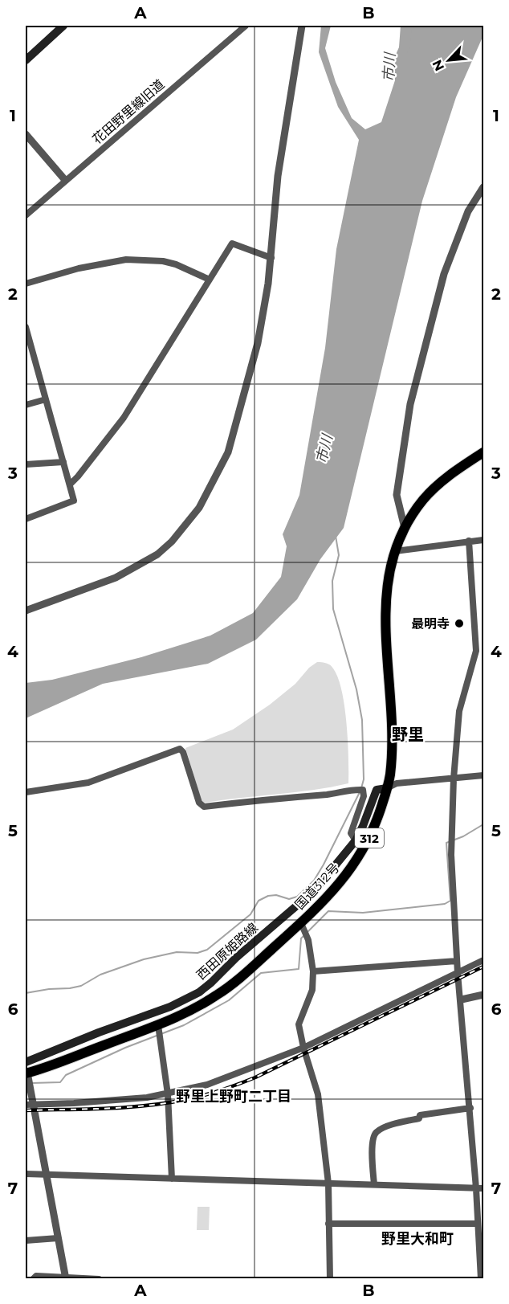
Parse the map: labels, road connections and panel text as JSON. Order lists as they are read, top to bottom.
{
  "streets": {
    "highway": ["312", "国道312号"],
    "main road": ["西田原姫路線"],
    "street": ["花田野里線旧道"]
  },
  "crossings": [
    ["国道312号", "西田原姫路線"]
  ],
  "districts": ["野里", "野里上野町二丁目", "野里大和町"],
  "water": ["市川"],
  "places": ["最明寺"],
  "north": "bottom left",
  "grid": {
    "columns": ["A", "B"],
    "rows": [
      "1",
      "2",
      "3",
      "4",
      "5",
      "6",
      "7"
    ]
  }
}
